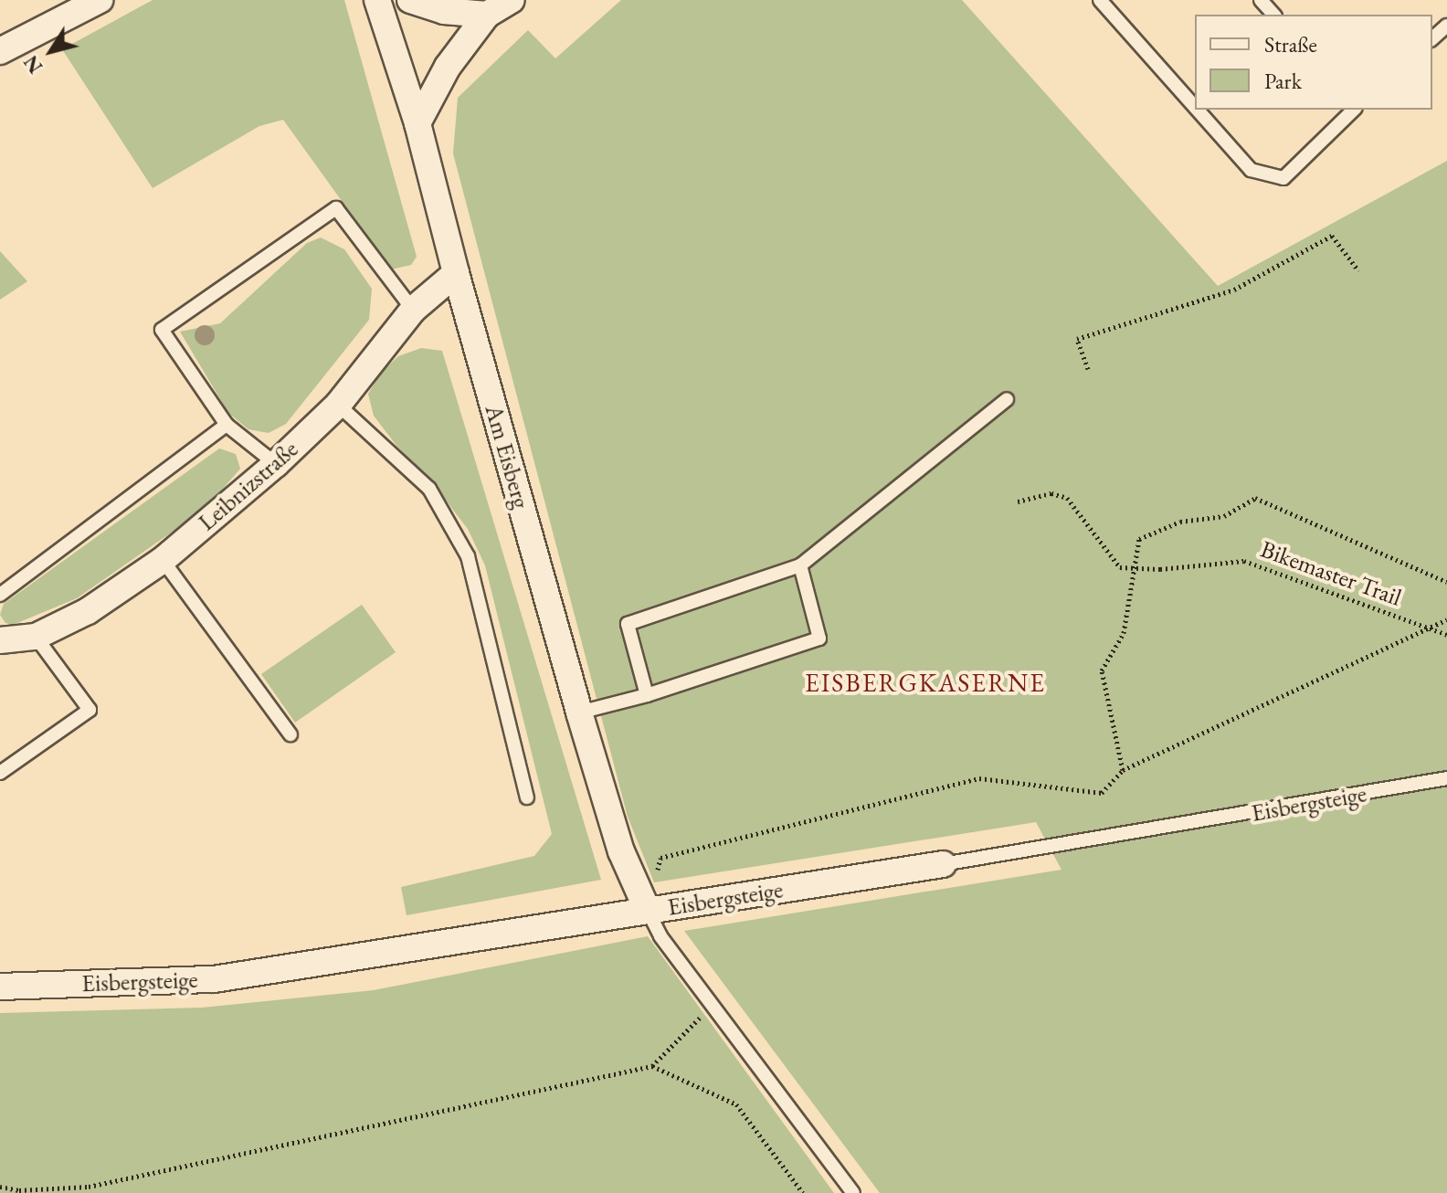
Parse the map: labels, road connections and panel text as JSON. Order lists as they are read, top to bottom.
{
  "streets": {
    "street": ["Am Eisberg", "Leibnizstraße", "Eisbergsteige"],
    "path": ["Bikemaster Trail"]
  },
  "crossings": [
    ["Am Eisberg", "Leibnizstraße"],
    ["Am Eisberg", "Eisbergsteige"]
  ],
  "districts": ["EISBERGKASERNE"],
  "legend": ["Straße", "Park"],
  "north": "bottom left"
}
